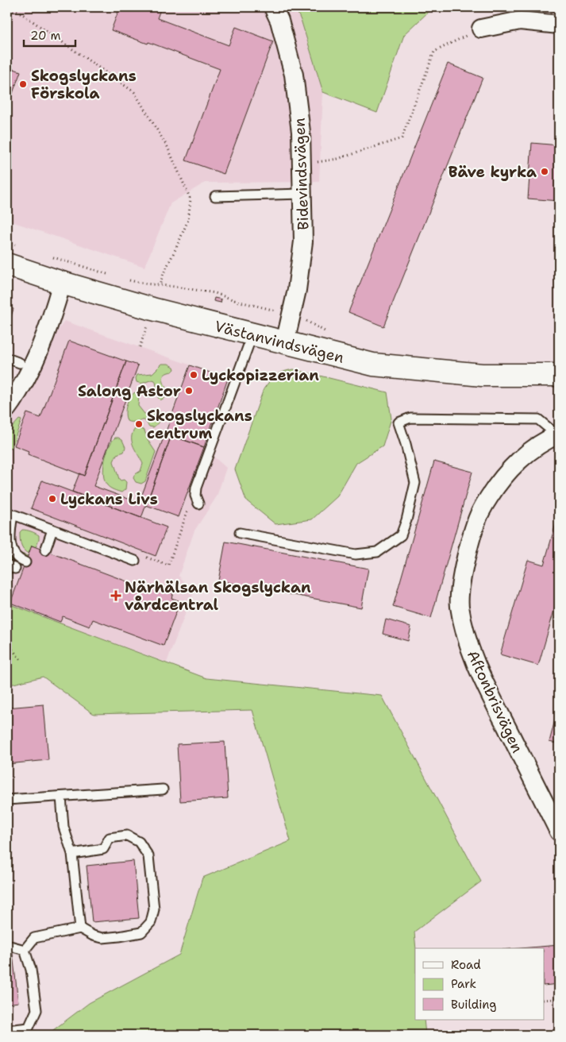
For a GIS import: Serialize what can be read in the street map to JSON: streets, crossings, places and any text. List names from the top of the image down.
{
  "streets": {
    "street": ["Bidevindsvägen", "Västanvindsvägen", "Aftonbrisvägen"]
  },
  "crossings": [
    ["Bidevindsvägen", "Västanvindsvägen"]
  ],
  "places": {
    "other": [
      "Skogslyckans Förskola",
      "Bäve kyrka",
      "Lyckopizzerian",
      "Salong Astor",
      "Skogslyckans centrum",
      "Lyckans Livs"
    ],
    "health": ["Närhälsan Skogslyckan vårdcentral"]
  },
  "legend": ["Road", "Park", "Building"],
  "scale_bar": "20 m"
}
